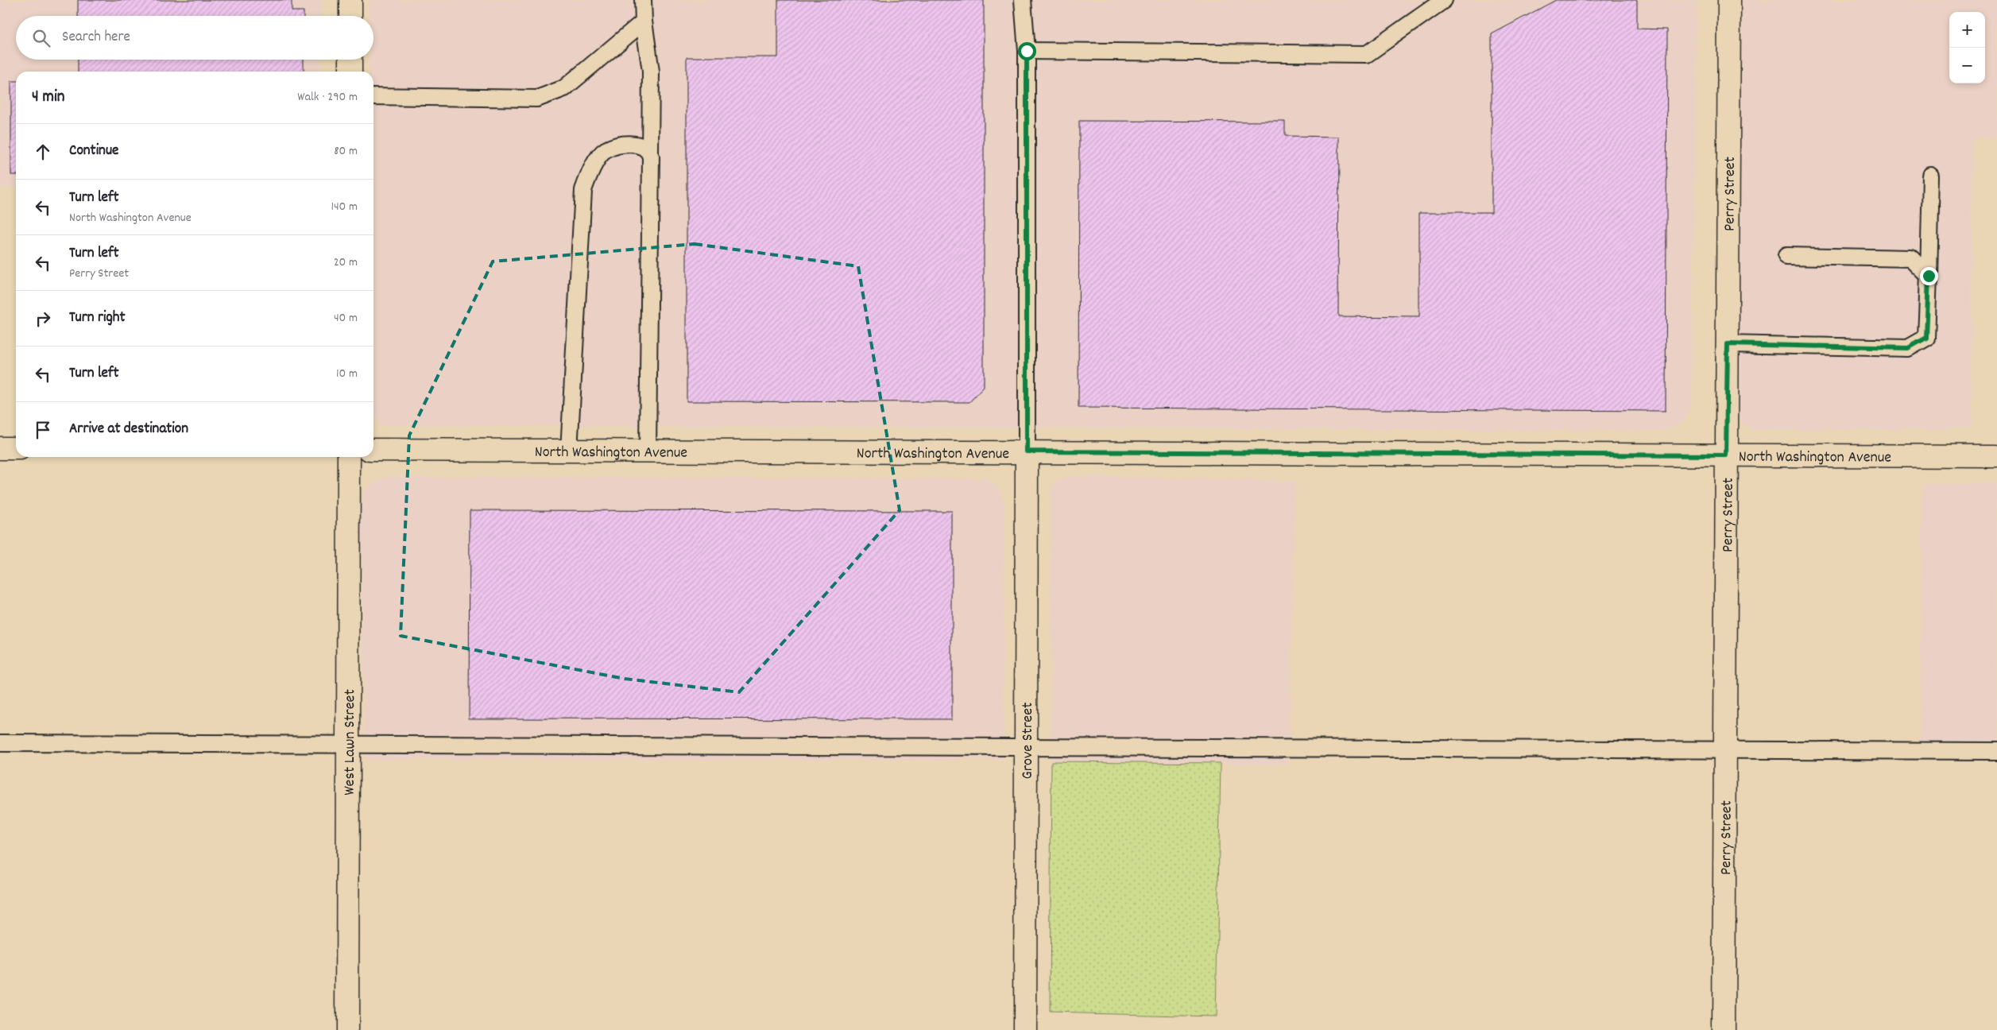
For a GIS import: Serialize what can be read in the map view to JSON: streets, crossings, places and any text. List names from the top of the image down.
{
  "streets": {
    "street": [
      "Perry Street",
      "North Washington Avenue",
      "Grove Street",
      "West Lawn Street"
    ]
  },
  "crossings": [
    ["Perry Street", "North Washington Avenue"],
    ["North Washington Avenue", "Grove Street"]
  ],
  "page": {
    "map_buttons": ["+", "−"],
    "search": "Search here",
    "heading": ["4 min", "Walk · 290 m"],
    "list": [
      ["Continue", "80 m"],
      ["Turn left", "North Washington Avenue", "140 m"],
      ["Turn left", "Perry Street", "20 m"],
      ["Turn right", "40 m"],
      ["Turn left", "10 m"],
      "Arrive at destination"
    ]
  }
}
